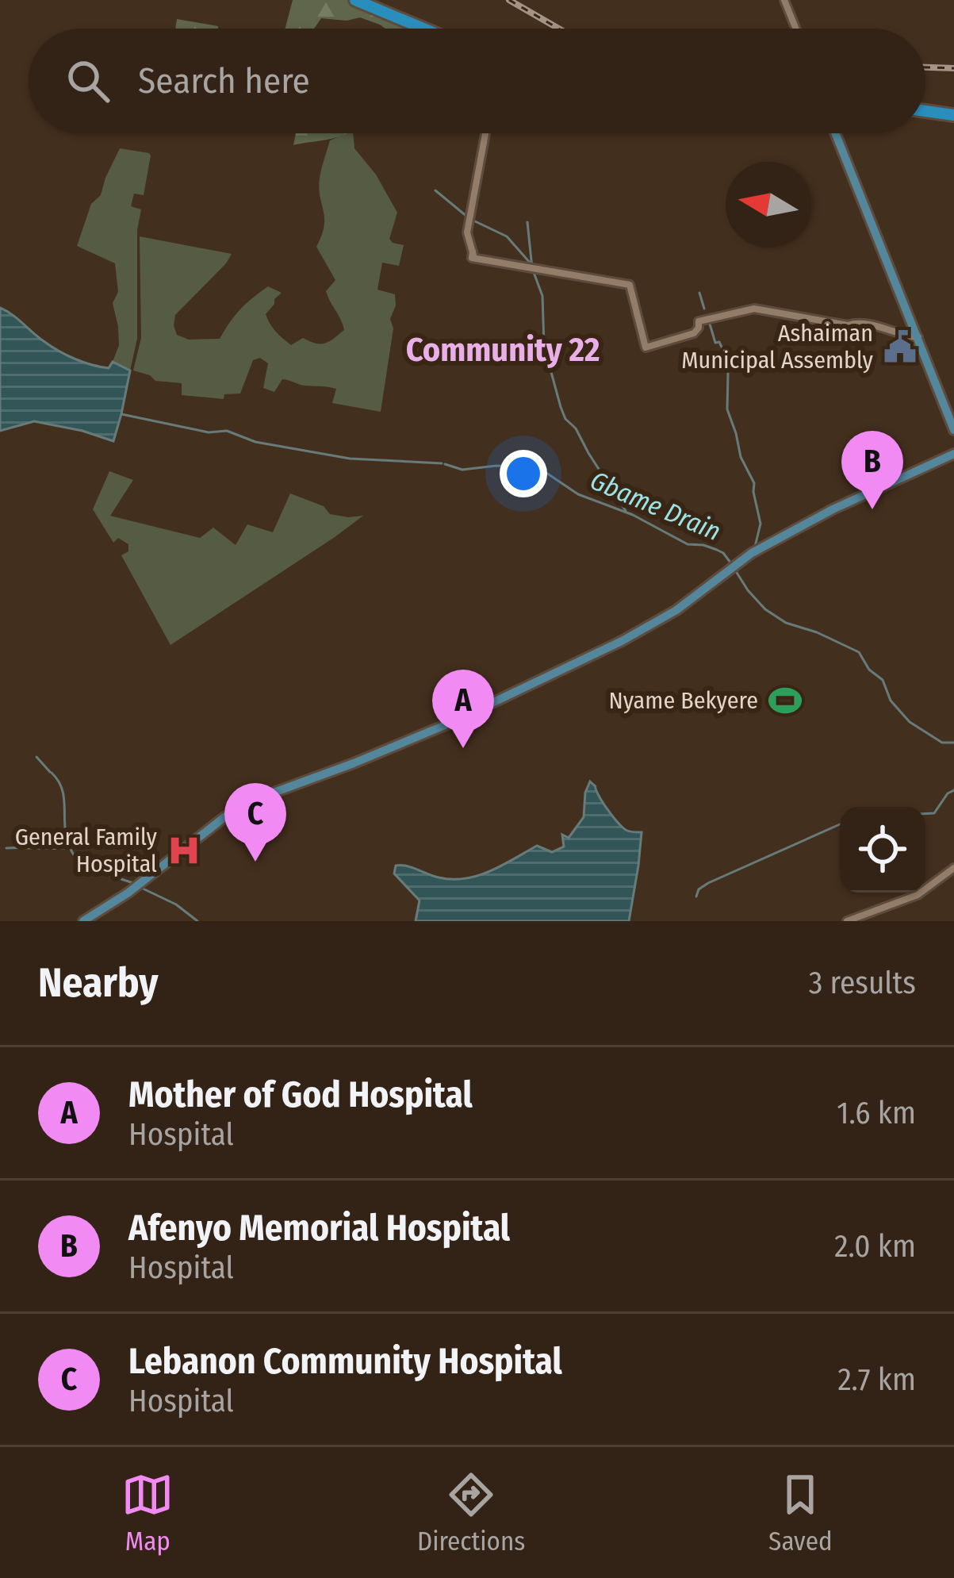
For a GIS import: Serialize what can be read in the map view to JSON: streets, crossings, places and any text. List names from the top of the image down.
{
  "districts": ["Community 22"],
  "water": ["Gbame Drain"],
  "places": {
    "public building": ["Ashaiman Municipal Assembly"],
    "sports": ["Nyame Bekyere"],
    "hospital": ["General Family Hospital"]
  },
  "north": "left",
  "page": {
    "search": "Search here",
    "pins": ["B", "A", "C"],
    "heading": ["Nearby", "3 results"],
    "list": [
      {
        "mark": "A",
        "name": "Mother of God Hospital",
        "note": "Hospital",
        "value": "1.6 km"
      },
      {
        "mark": "B",
        "name": "Afenyo Memorial Hospital",
        "note": "Hospital",
        "value": "2.0 km"
      },
      {
        "mark": "C",
        "name": "Lebanon Community Hospital",
        "note": "Hospital",
        "value": "2.7 km"
      }
    ],
    "nav": ["Map", "Directions", "Saved"]
  }
}
